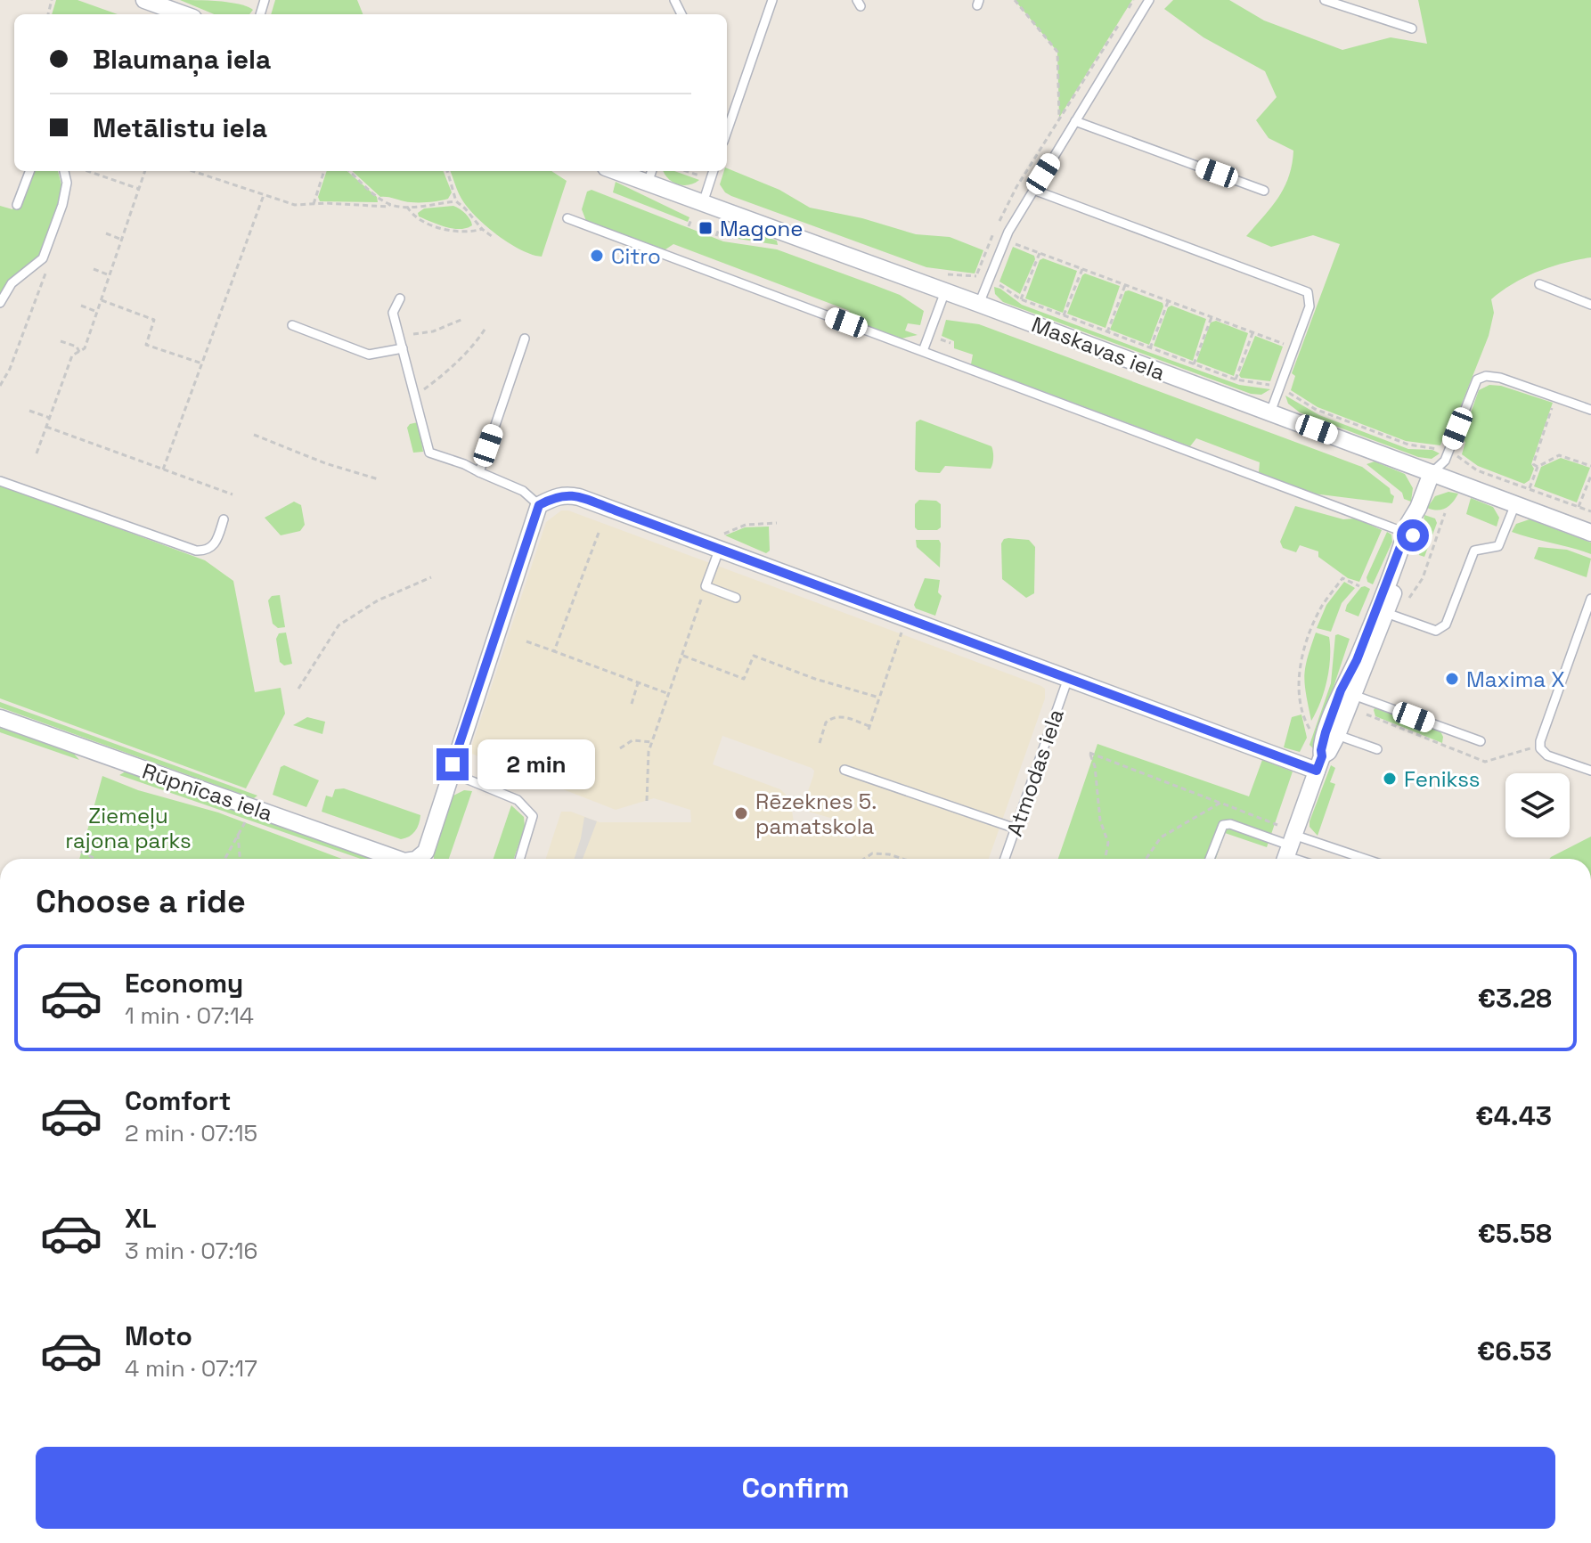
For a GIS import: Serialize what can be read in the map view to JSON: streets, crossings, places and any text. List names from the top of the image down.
{
  "streets": {
    "street": ["Maskavas iela", "Rūpnīcas iela"],
    "lane": ["Atmodas iela"]
  },
  "parks": ["Ziemeļu rajona parks"],
  "places": {
    "transit": ["Magone"],
    "other": [
      "Citro",
      "Maxima X",
      "Fenikss",
      "Rēzeknes 5. pamatskola"
    ]
  },
  "page": {
    "banner": ["Blaumaņa iela", "Metālistu iela"],
    "bubble": "2 min",
    "heading": "Choose a ride",
    "list": [
      {
        "name": "Economy",
        "note": "1 min · 07:14",
        "value": "€3.28"
      },
      {
        "name": "Comfort",
        "note": "2 min · 07:15",
        "value": "€4.43"
      },
      {
        "name": "XL",
        "note": "3 min · 07:16",
        "value": "€5.58"
      },
      {
        "name": "Moto",
        "note": "4 min · 07:17",
        "value": "€6.53"
      }
    ],
    "buttons": "Confirm"
  }
}
